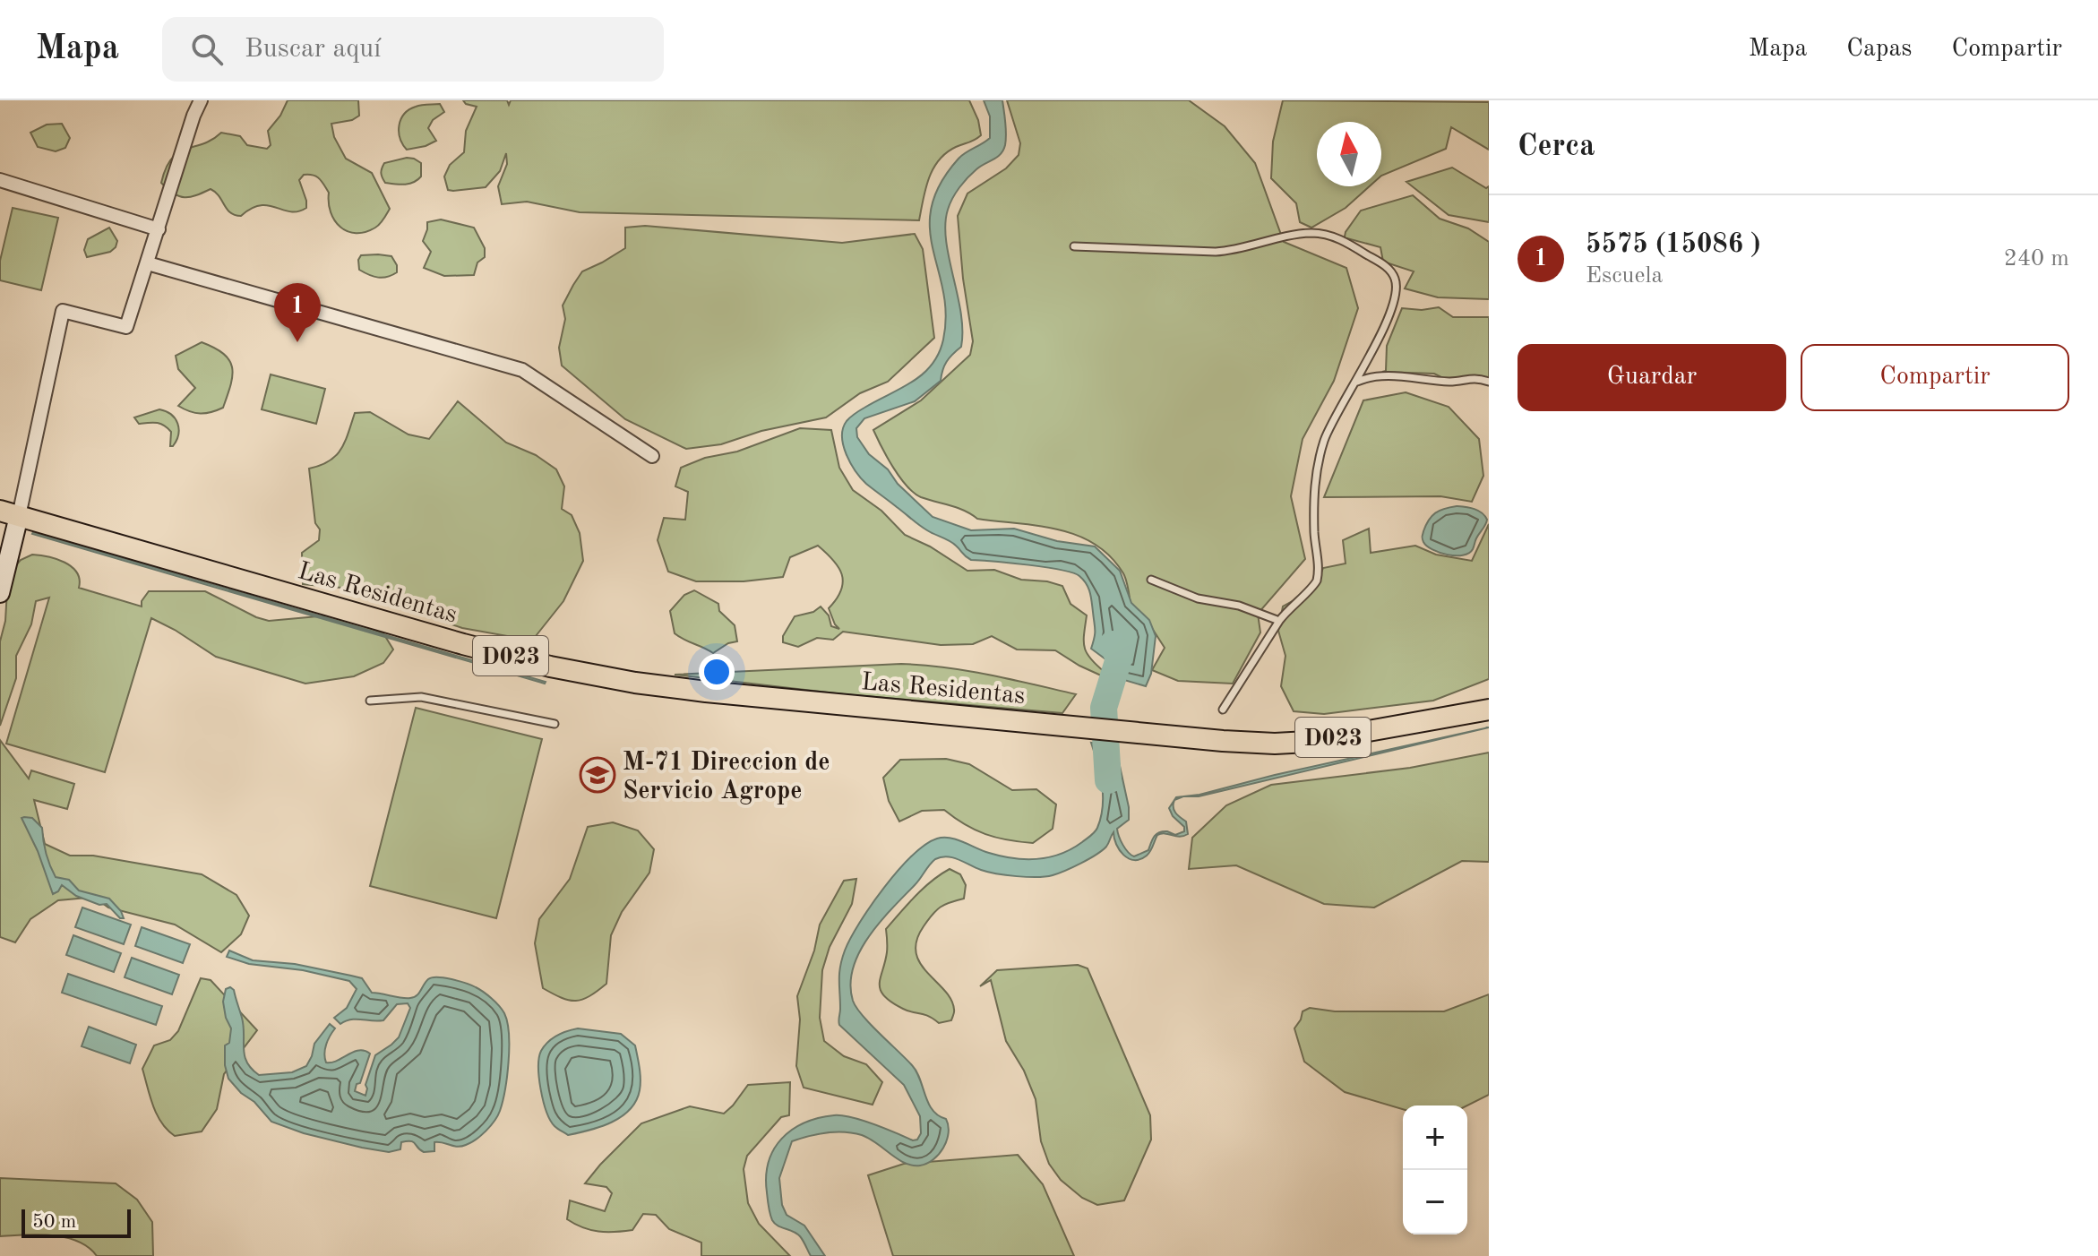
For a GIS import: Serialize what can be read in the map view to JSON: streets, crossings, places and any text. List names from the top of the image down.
{
  "streets": {
    "main road": ["Las Residentas", "D023"]
  },
  "places": {
    "school or university": ["M-71 Direccion de Servicio Agrope"]
  },
  "scale_bar": "50 m",
  "north": "top",
  "page": {
    "header": "Mapa",
    "search": "Buscar aquí",
    "nav": ["Mapa", "Capas", "Compartir"],
    "heading": "Cerca",
    "list": [
      {
        "mark": "1",
        "name": "5575 (15086 )",
        "note": "Escuela",
        "value": "240 m"
      }
    ],
    "pins": "1",
    "buttons": ["Guardar", "Compartir"],
    "map_buttons": ["+", "−"],
    "scale": "50 m"
  }
}
